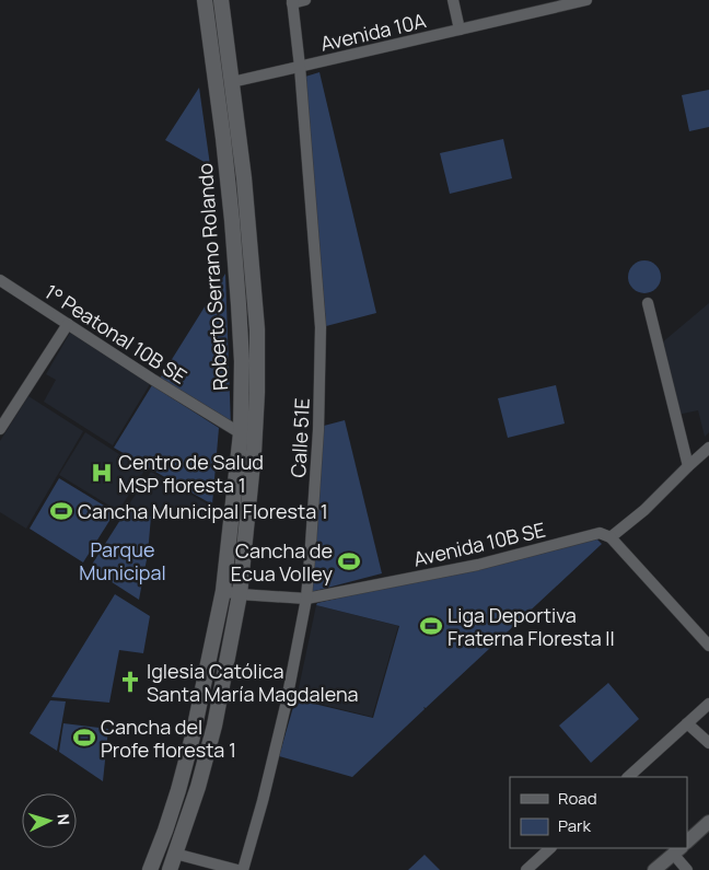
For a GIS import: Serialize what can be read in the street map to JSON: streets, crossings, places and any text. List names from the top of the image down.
{
  "streets": {
    "main road": ["Roberto Serrano Rolando"],
    "street": [
      "Avenida 10A",
      "1° Peatonal 10B SE",
      "Calle 51E",
      "Avenida 10B SE"
    ]
  },
  "crossings": [
    ["Avenida 10A", "Roberto Serrano Rolando"],
    ["Avenida 10A", "Calle 51E"],
    ["Roberto Serrano Rolando", "1° Peatonal 10B SE"],
    ["Roberto Serrano Rolando", "Avenida 10B SE"],
    ["Calle 51E", "Avenida 10B SE"]
  ],
  "parks": ["Parque Municipal"],
  "places": {
    "hospital": ["Centro de Salud MSP floresta 1"],
    "sports": [
      "Cancha Municipal Floresta 1",
      "Cancha de Ecua Volley",
      "Liga Deportiva Fraterna Floresta II",
      "Cancha del Profe floresta 1"
    ],
    "church": ["Iglesia Católica Santa María Magdalena"]
  },
  "legend": ["Road", "Park"],
  "north": "right"
}
